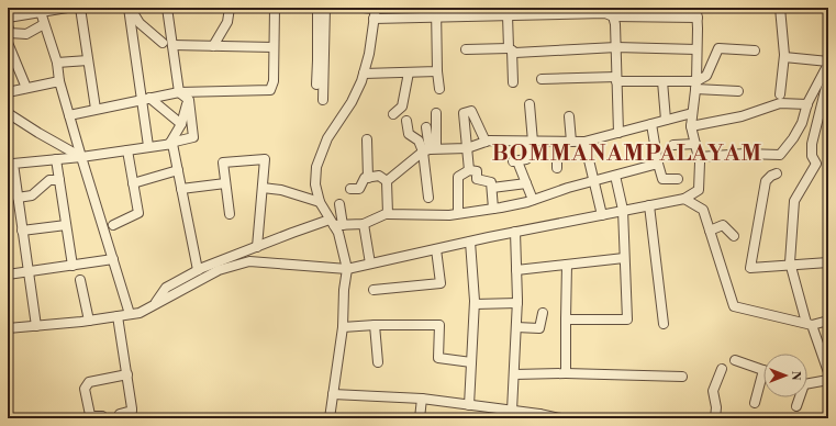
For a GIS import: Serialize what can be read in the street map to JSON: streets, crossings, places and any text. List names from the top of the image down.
{
  "districts": ["BOMMANAMPALAYAM"],
  "north": "right"
}
